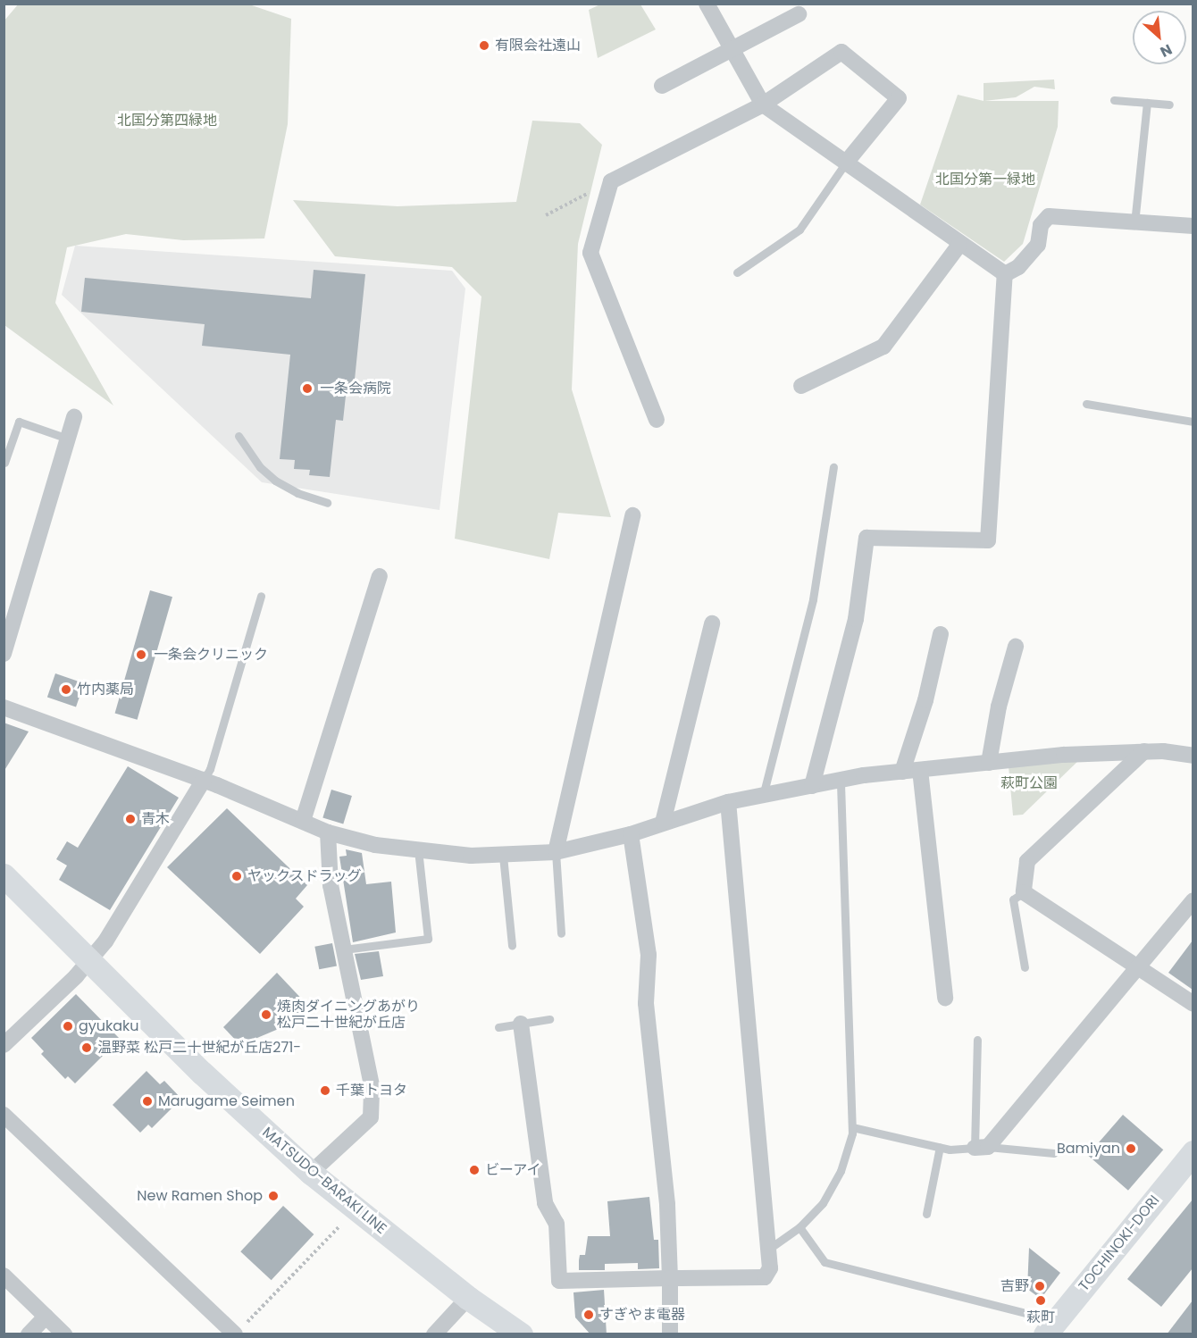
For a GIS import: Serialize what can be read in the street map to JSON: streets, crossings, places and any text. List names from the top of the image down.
{
  "streets": {
    "main road": ["MATSUDO-BARAKI LINE", "TOCHINOKI-DORI"]
  },
  "parks": ["北国分第四緑地", "北国分第一緑地", "萩町公園"],
  "places": [
    "有限会社遠山",
    "一条会病院",
    "一条会クリニック",
    "竹内薬局",
    "青木",
    "ヤックスドラッグ",
    "焼肉ダイニングあがり 松戸二十世紀が丘店",
    "gyukaku",
    "温野菜 松戸二十世紀が丘店271-",
    "千葉トヨタ",
    "Marugame Seimen",
    "Bamiyan",
    "ビーアイ",
    "New Ramen Shop",
    "吉野",
    "萩町",
    "すぎやま電器"
  ],
  "north": "bottom right"
}
